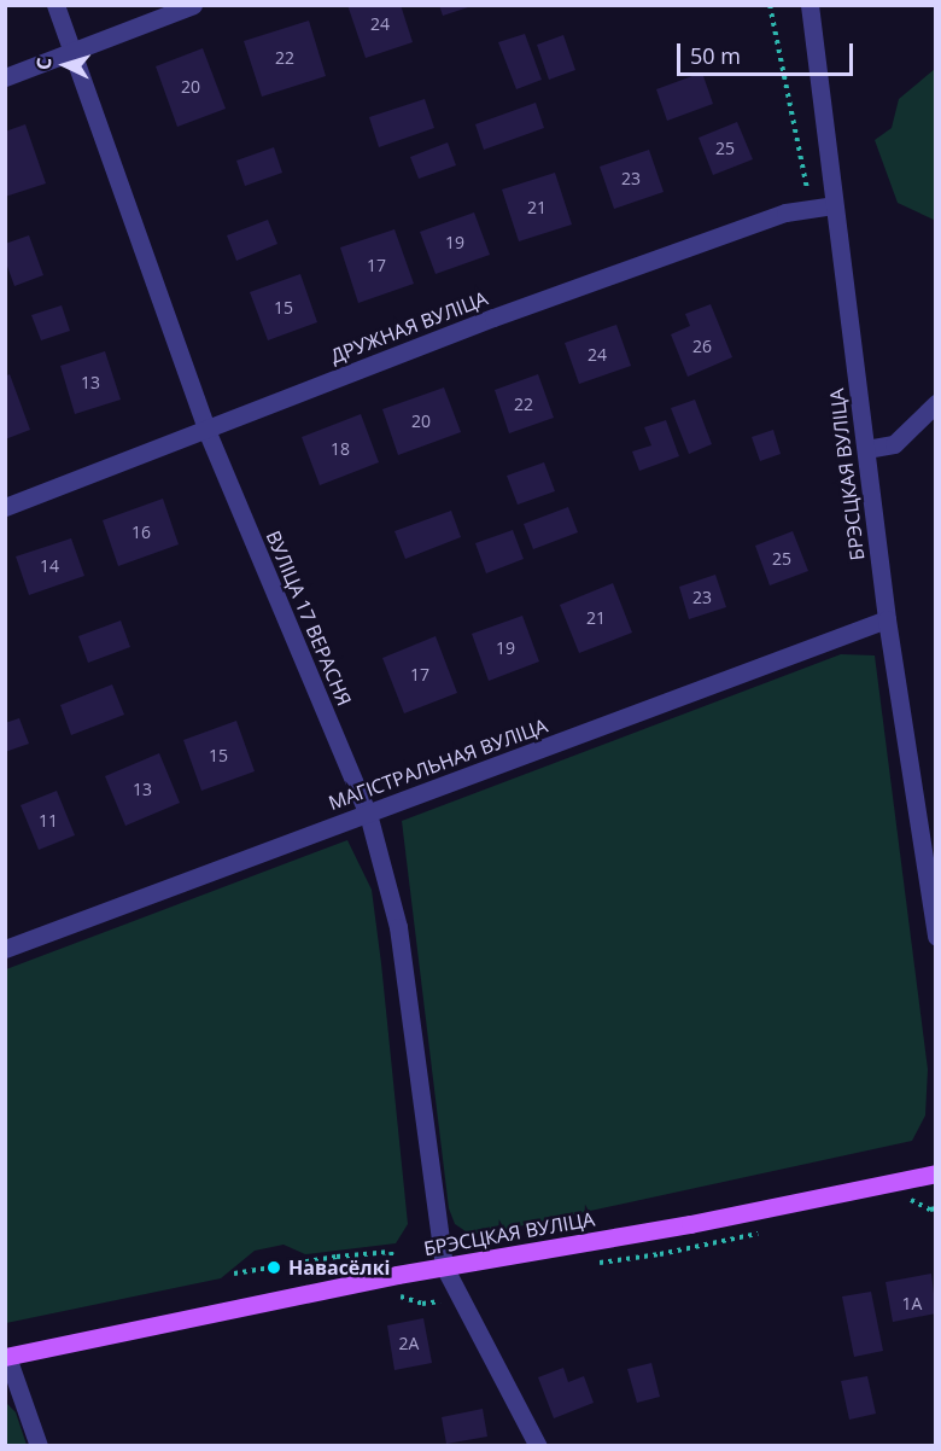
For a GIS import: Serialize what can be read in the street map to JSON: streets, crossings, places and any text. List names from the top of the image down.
{
  "streets": {
    "main road": ["БРЭСЦКАЯ ВУЛІЦА"],
    "street": ["ДРУЖНАЯ ВУЛІЦА", "ВУЛІЦА 17 ВЕРАСНЯ", "МАГІСТРАЛЬНАЯ ВУЛІЦА"]
  },
  "crossings": [
    ["ДРУЖНАЯ ВУЛІЦА", "БРЭСЦКАЯ ВУЛІЦА"],
    ["ДРУЖНАЯ ВУЛІЦА", "ВУЛІЦА 17 ВЕРАСНЯ"],
    ["БРЭСЦКАЯ ВУЛІЦА", "ВУЛІЦА 17 ВЕРАСНЯ"],
    ["БРЭСЦКАЯ ВУЛІЦА", "МАГІСТРАЛЬНАЯ ВУЛІЦА"],
    ["ВУЛІЦА 17 ВЕРАСНЯ", "МАГІСТРАЛЬНАЯ ВУЛІЦА"]
  ],
  "places": ["Навасёлкі"],
  "house_numbers": [
    "24",
    "22",
    "20",
    "25",
    "23",
    "21",
    "19",
    "17",
    "15",
    "26",
    "24",
    "13",
    "22",
    "20",
    "18",
    "16",
    "25",
    "14",
    "23",
    "21",
    "19",
    "17",
    "15",
    "13",
    "11",
    "1А",
    "2А"
  ],
  "scale_bar": "50 m",
  "north": "left"
}
